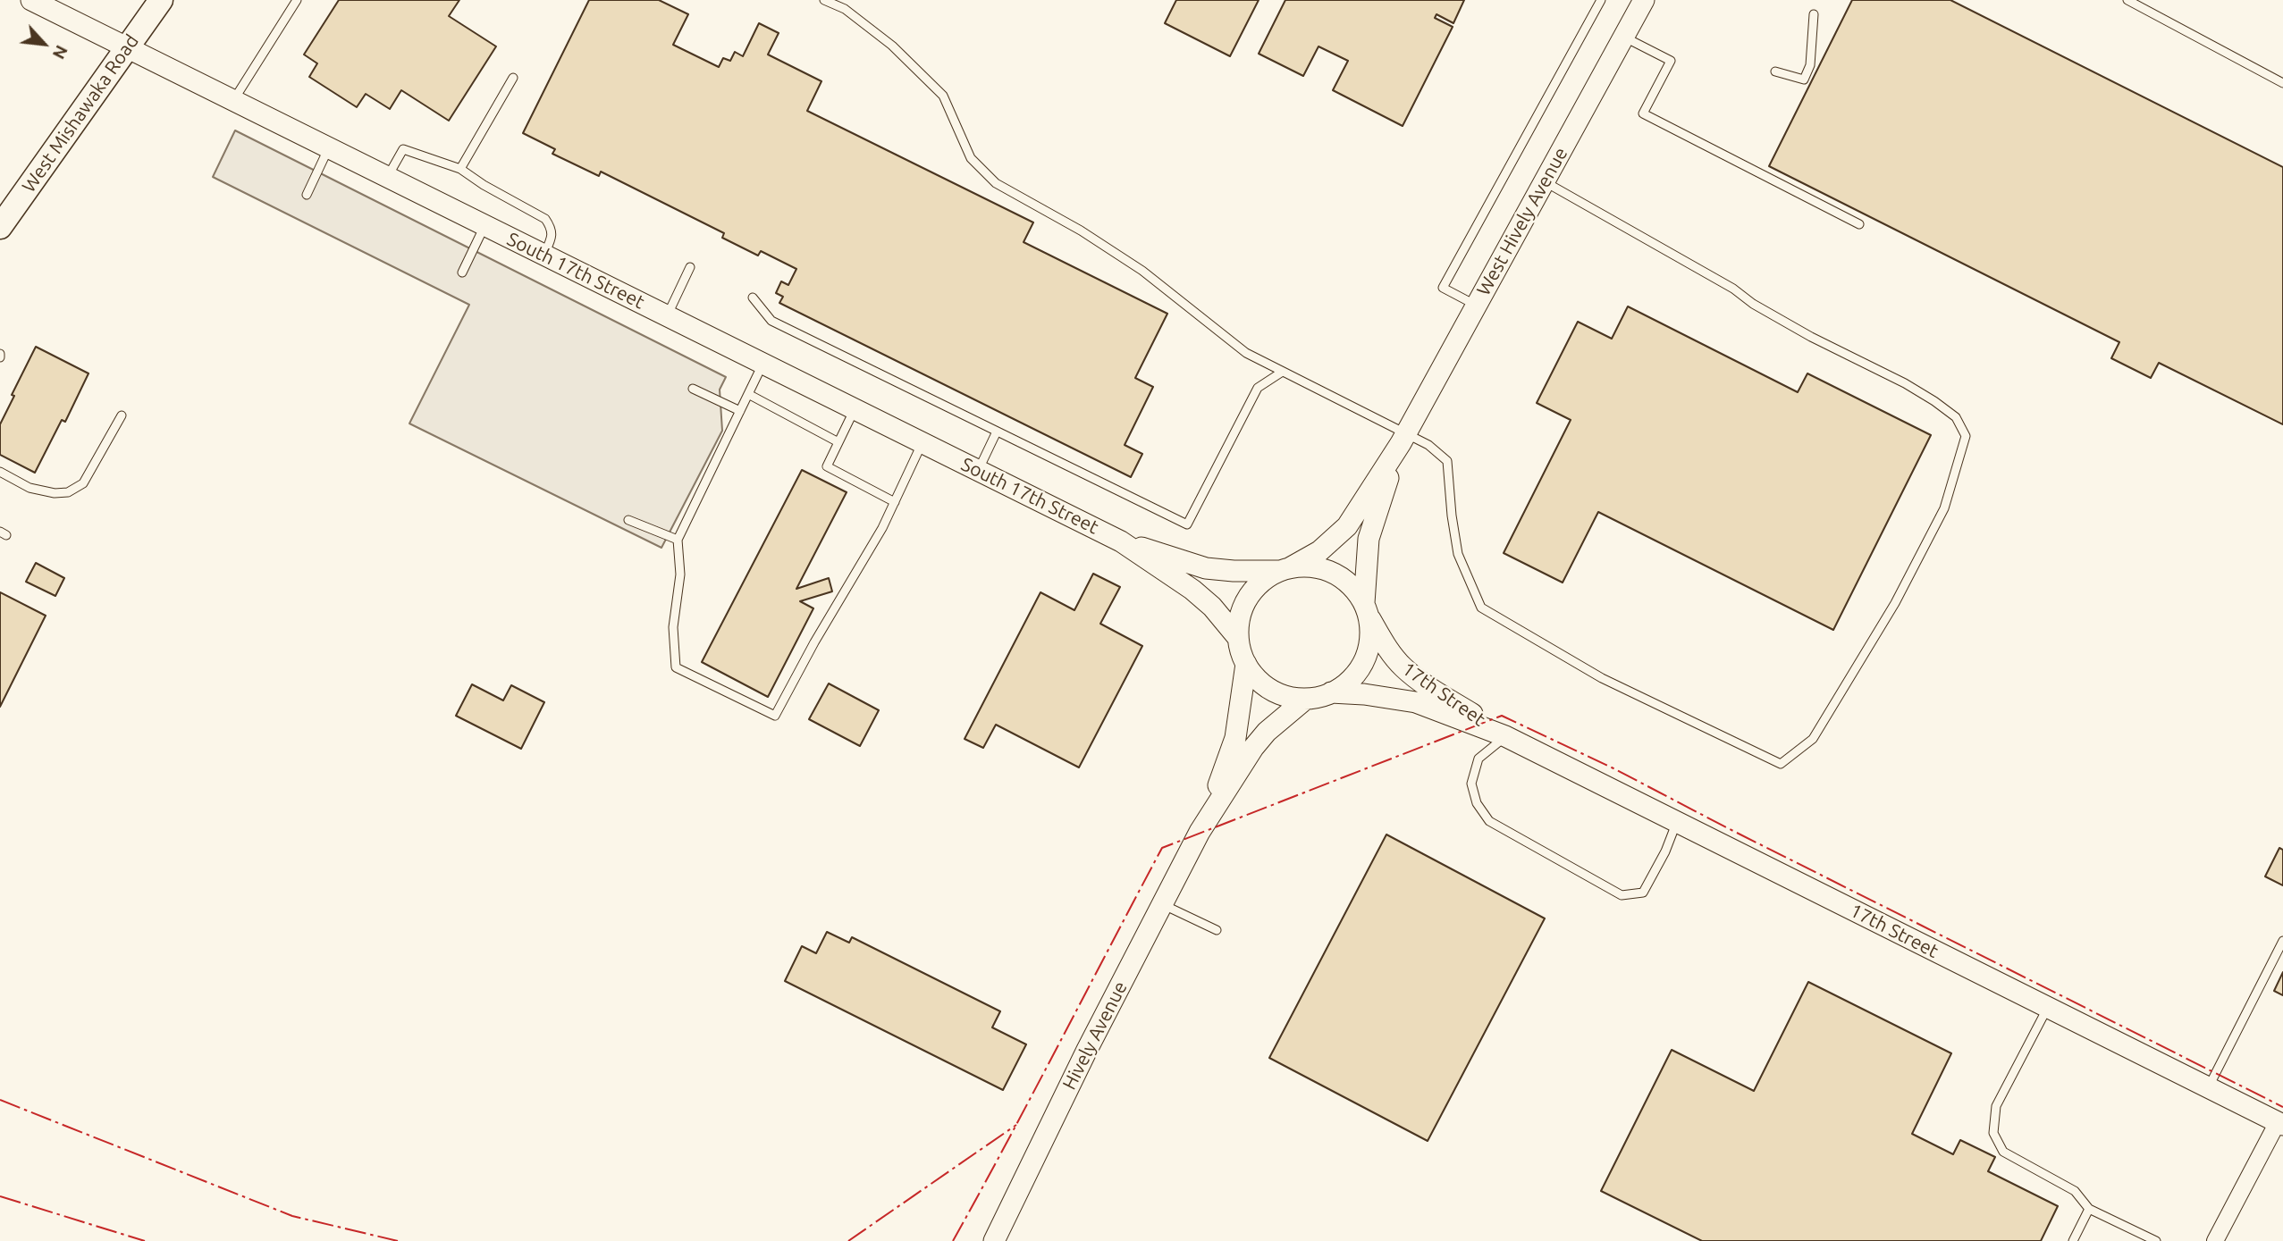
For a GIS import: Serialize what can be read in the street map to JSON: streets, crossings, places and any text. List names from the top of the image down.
{
  "streets": {
    "main road": ["West Mishawaka Road"],
    "street": [
      "West Hively Avenue",
      "South 17th Street",
      "17th Street",
      "Hively Avenue"
    ]
  },
  "crossings": [
    ["West Mishawaka Road", "South 17th Street"],
    ["17th Street", "Hively Avenue"]
  ],
  "north": "bottom right"
}
